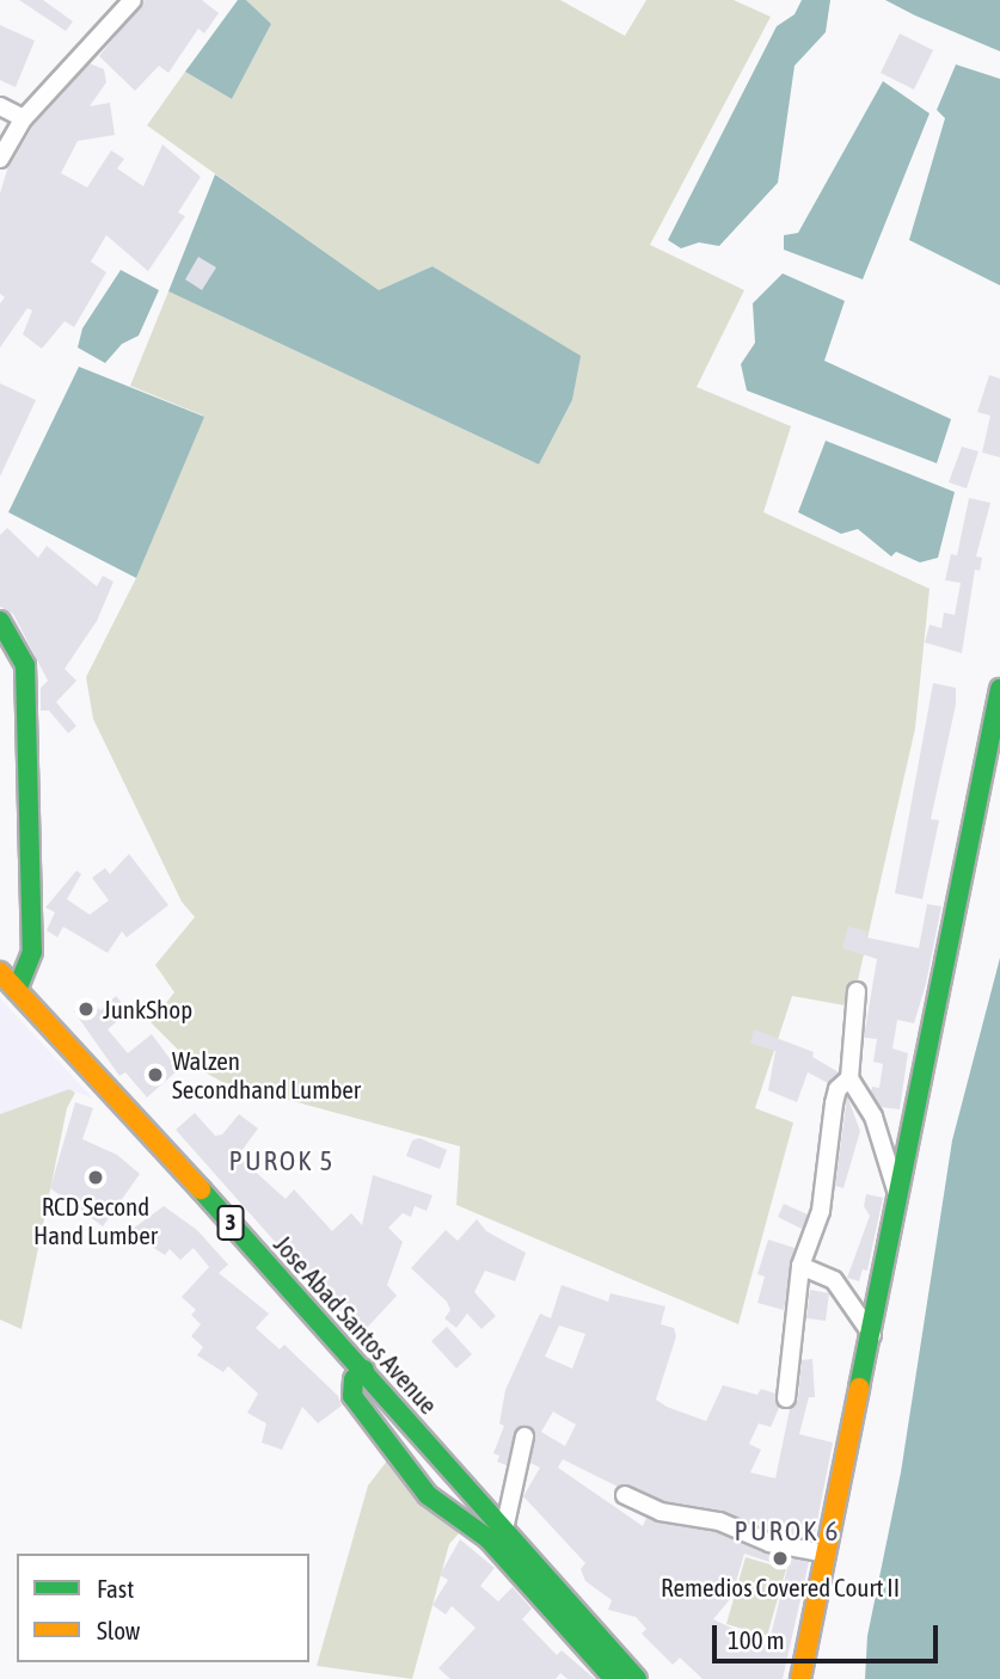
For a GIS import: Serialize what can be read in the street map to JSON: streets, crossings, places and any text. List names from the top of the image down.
{
  "streets": {
    "main road": ["3", "Jose Abad Santos Avenue"]
  },
  "districts": ["PUROK 5", "PUROK 6"],
  "places": [
    "JunkShop",
    "Walzen Secondhand Lumber",
    "RCD Second Hand Lumber",
    "Remedios Covered Court II"
  ],
  "legend": ["Fast", "Slow"],
  "scale_bar": "100 m"
}
